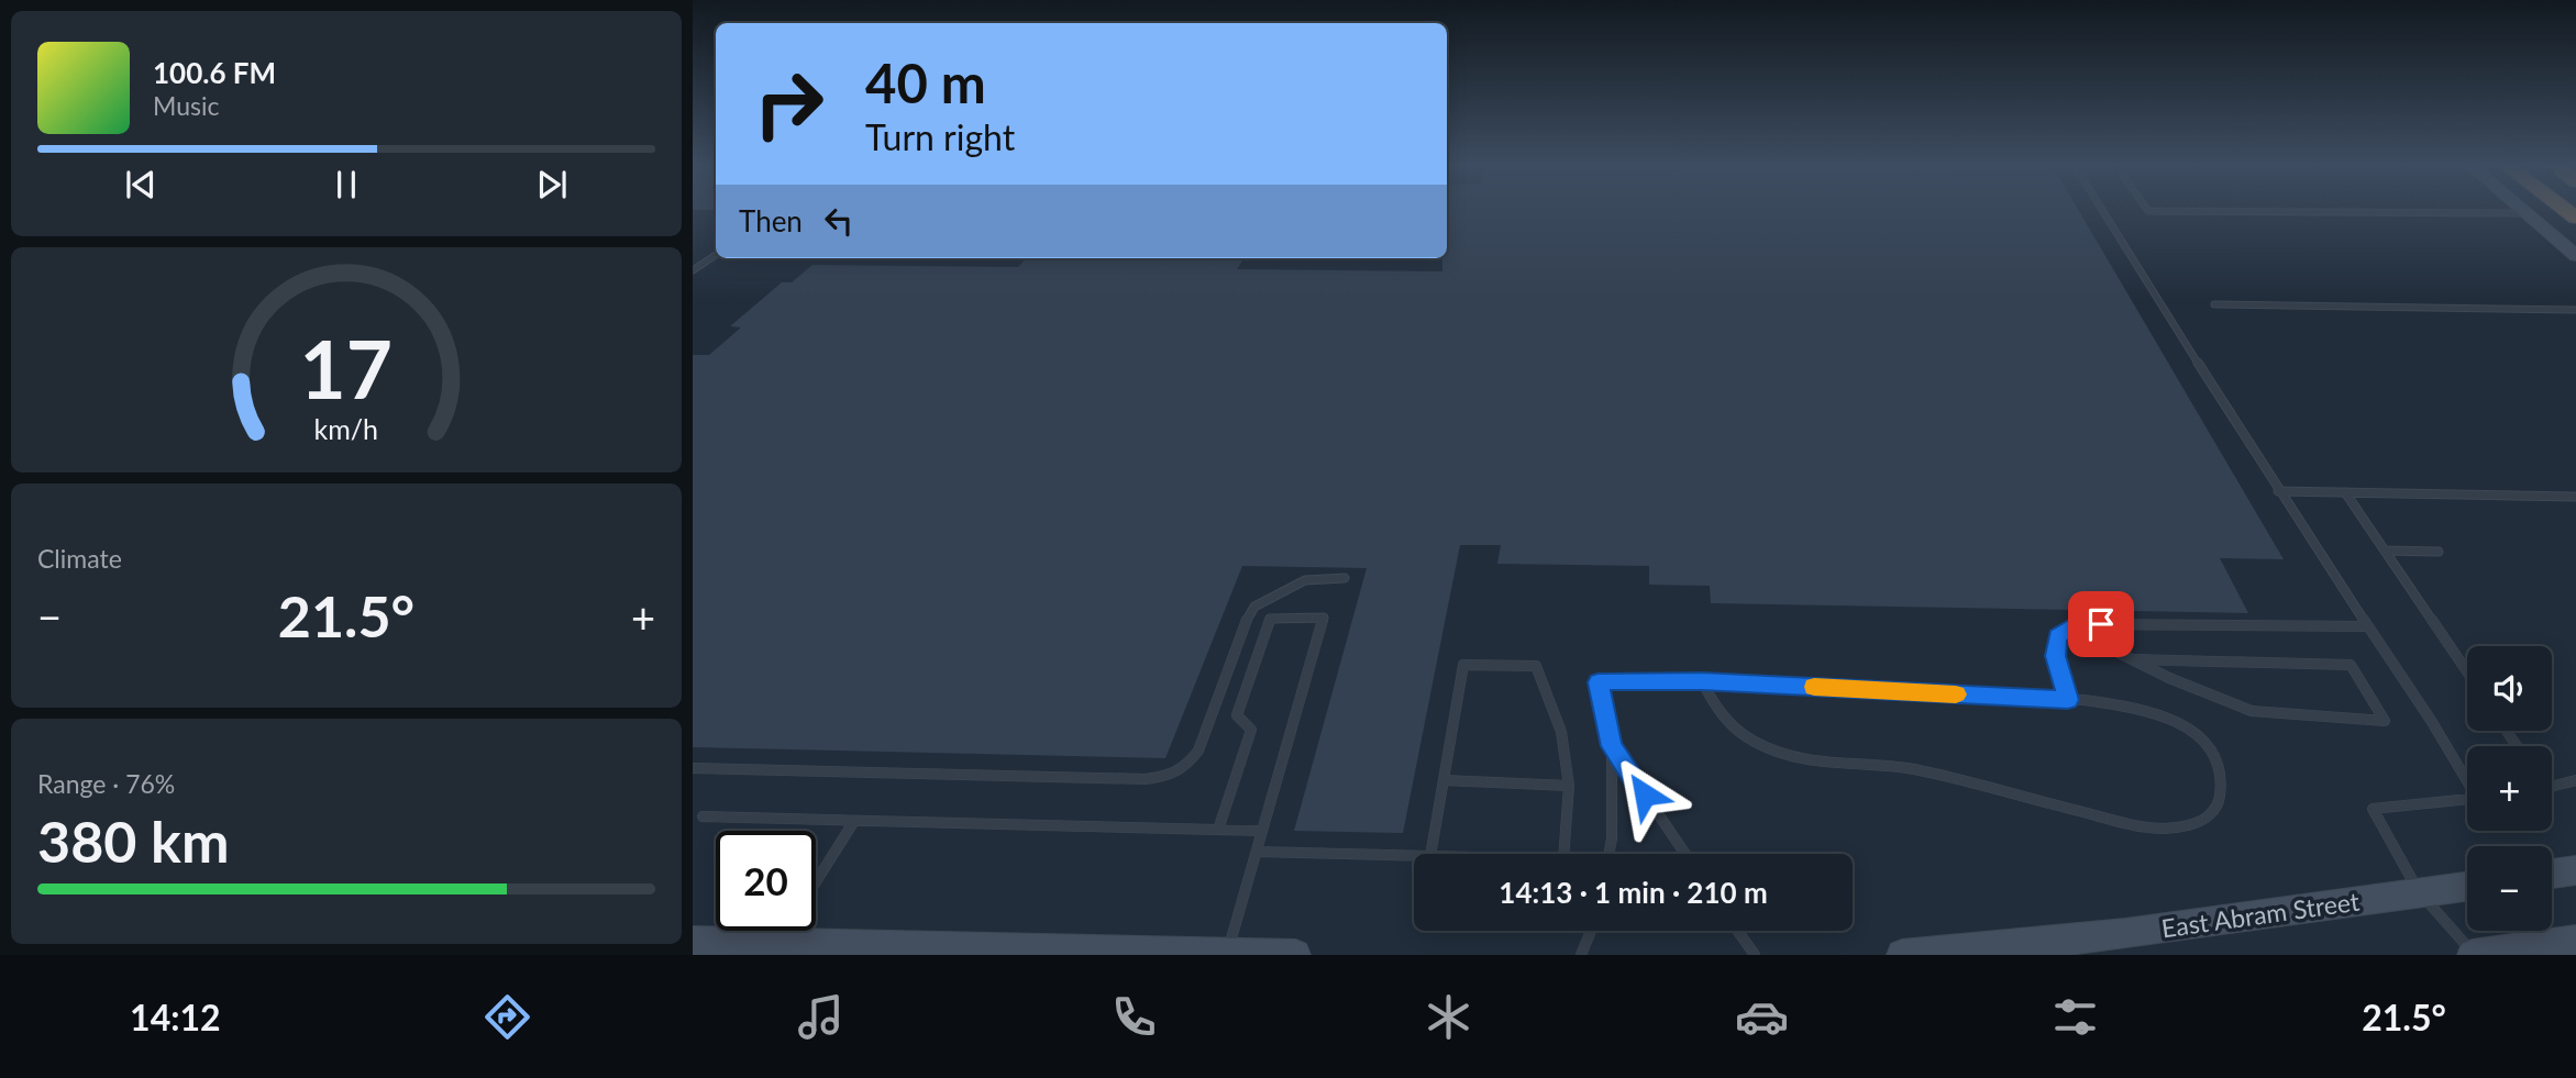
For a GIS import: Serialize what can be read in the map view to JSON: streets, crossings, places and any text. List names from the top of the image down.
{
  "streets": {
    "main road": ["East Abram Street"]
  },
  "page": {
    "turn": ["40 m", "Turn right"],
    "song": ["100.6 FM", "Music"],
    "then": "Then",
    "tile": [
      "Climate",
      ["Range · 76%", "380 km"]
    ],
    "heat": ["−", "21.5°", "+"],
    "map_buttons": ["+", "−"],
    "limit": "20",
    "trip": "14:13 · 1 min · 210 m",
    "tabs": ["14:12", "21.5°"],
    "gauge": ["17", "km/h"]
  }
}
